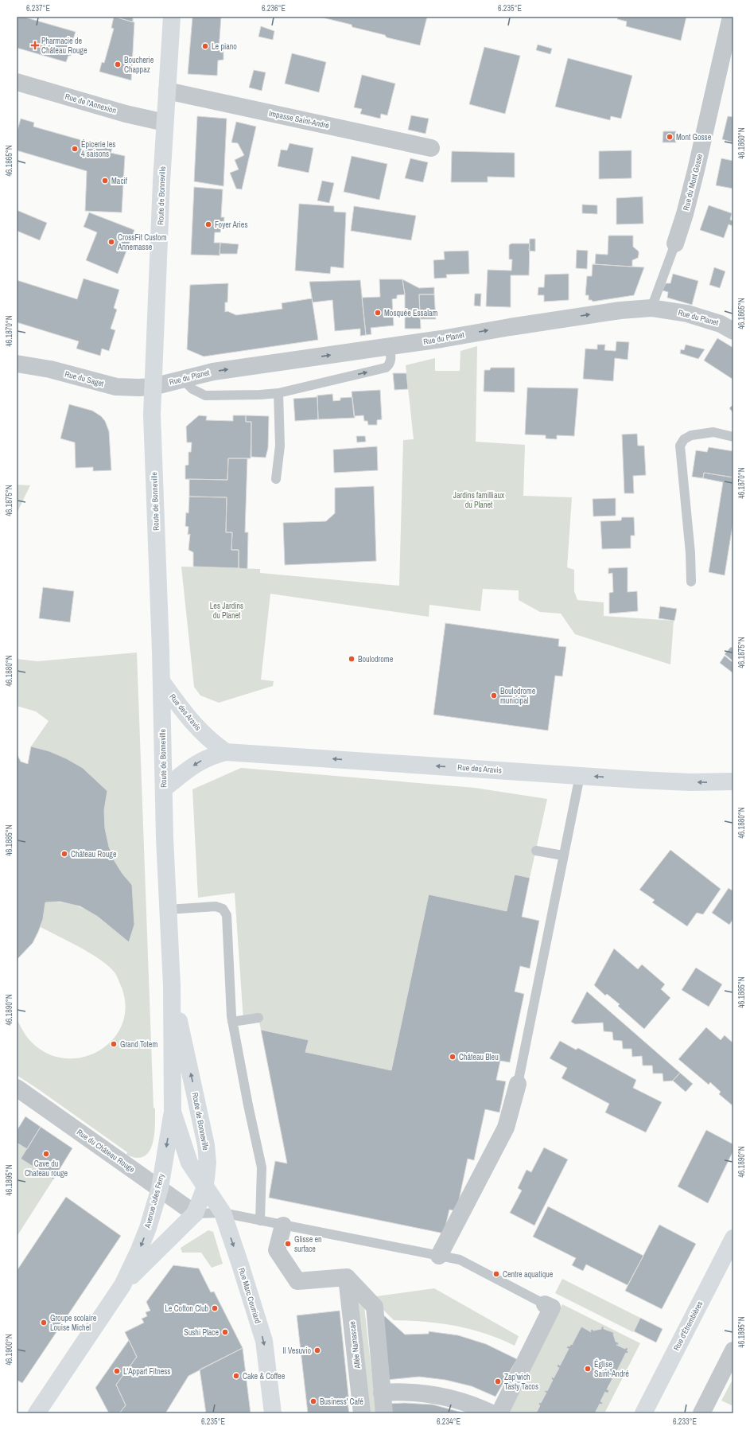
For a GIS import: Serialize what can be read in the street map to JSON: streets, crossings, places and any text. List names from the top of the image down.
{
  "streets": {
    "main road": [
      "Route de Bonneville",
      "Rue des Aravis",
      "Avenue Jules Ferry",
      "Rue Marc Courriard",
      "Rue d'Étrembières"
    ],
    "street": [
      "Rue de l'Annexion",
      "Impasse Saint-André",
      "Rue du Mont Gosse",
      "Rue du Planet",
      "Rue du Saget",
      "Rue du Château Rouge",
      "Allée Namascae"
    ]
  },
  "crossings": [
    ["Rue de l'Annexion", "Route de Bonneville"],
    ["Impasse Saint-André", "Route de Bonneville"],
    ["Rue du Mont Gosse", "Rue du Planet"],
    ["Route de Bonneville", "Rue du Planet"],
    ["Route de Bonneville", "Rue du Saget"],
    ["Route de Bonneville", "Rue des Aravis"],
    ["Route de Bonneville", "Avenue Jules Ferry"],
    ["Route de Bonneville", "Rue Marc Courriard"],
    ["Rue du Planet", "Rue du Saget"],
    ["Rue du Château Rouge", "Avenue Jules Ferry"],
    ["Avenue Jules Ferry", "Rue Marc Courriard"]
  ],
  "one_way": [
    "Rue du Planet",
    "Rue des Aravis",
    "Avenue Jules Ferry",
    "Rue Marc Courriard"
  ],
  "parks": ["Jardins familliaux du Planet", "Les Jardins du Planet"],
  "places": {
    "health": ["Pharmacie de Château Rouge"],
    "other": [
      "Le piano",
      "Boucherie Chappaz",
      "Mont Gosse",
      "Épicerie les 4 saisons",
      "Macif",
      "Foyer Aries",
      "CrossFit Custom Annemasse",
      "Mosquée Essalam",
      "Boulodrome",
      "Boulodrome municipal",
      "Château Rouge",
      "Grand Totem",
      "Château Bleu",
      "Cave du Chateau rouge",
      "Glisse en surface",
      "Centre aquatique",
      "Le Cotton Club",
      "Groupe scolaire Louise Michel",
      "Sushi Place",
      "Il Vesuvio",
      "Église Saint-André",
      "L'Appart Fitness",
      "Cake & Coffee",
      "Zap'wich Tasty Tacos",
      "Business' Café"
    ]
  },
  "coordinates": [
    "6.237°E",
    "6.236°E",
    "6.235°E",
    "46.1860°N",
    "46.1865°N",
    "46.1870°N",
    "46.1875°N",
    "46.1880°N",
    "46.1885°N",
    "46.1890°N",
    "46.1895°N",
    "46.1900°N",
    "6.234°E",
    "6.233°E"
  ]
}
